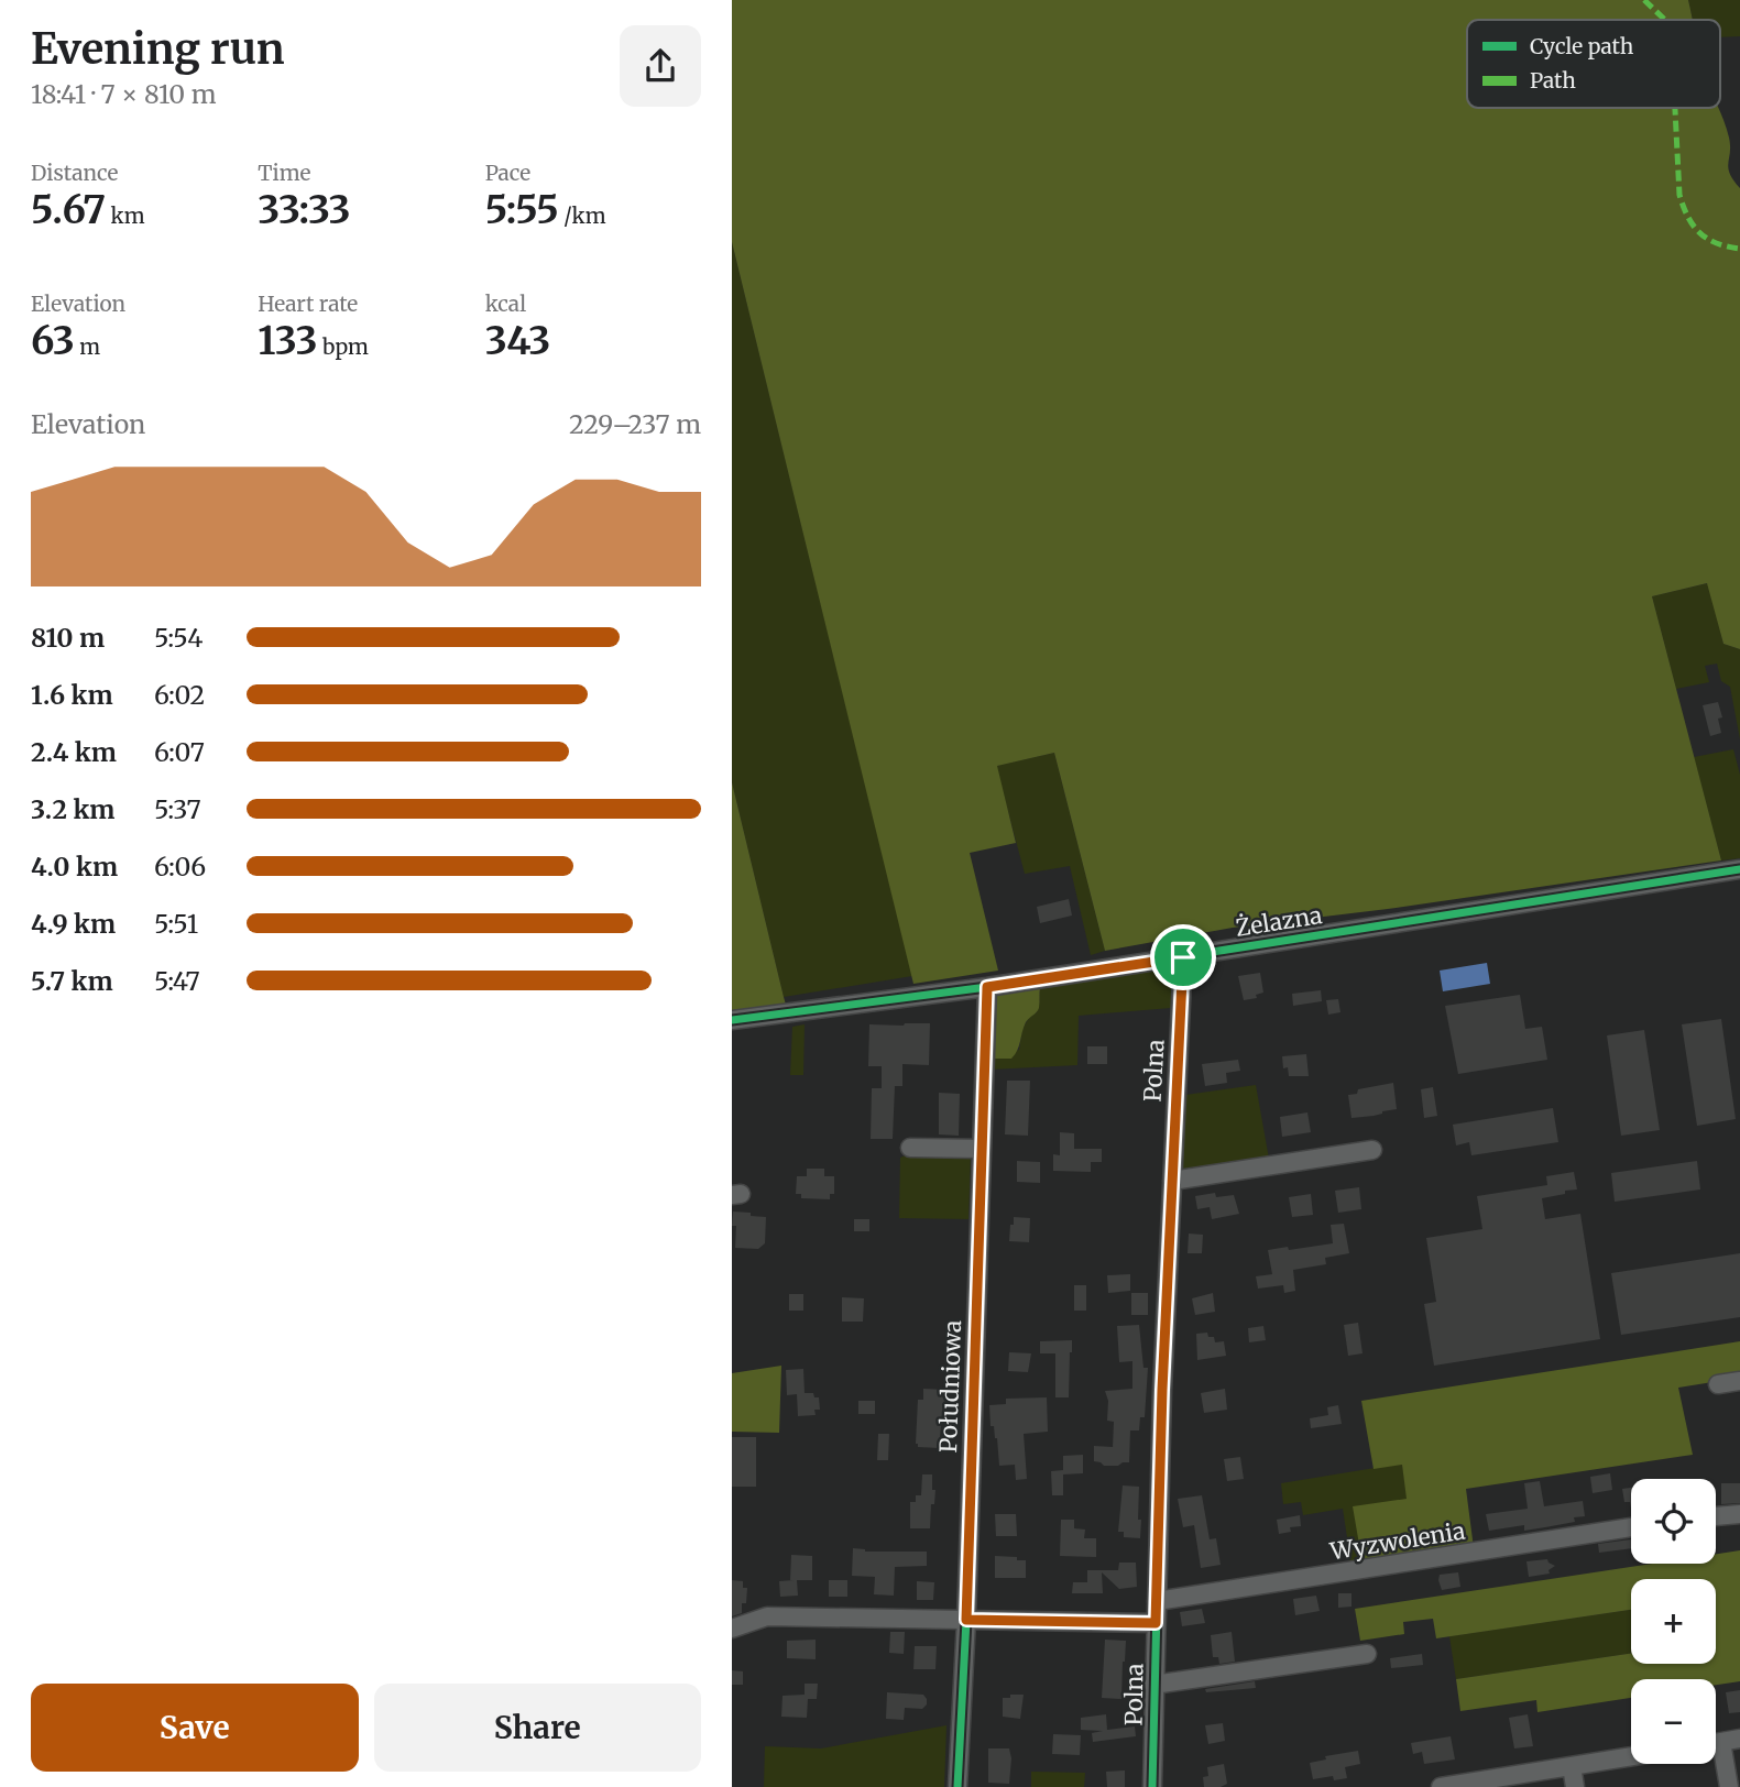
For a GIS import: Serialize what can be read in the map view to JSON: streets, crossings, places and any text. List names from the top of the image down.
{
  "streets": {
    "street": [
      "Żelazna",
      "Polna",
      "Południowa",
      "Wyzwolenia"
    ]
  },
  "crossings": [
    ["Żelazna", "Polna"],
    ["Żelazna", "Południowa"],
    ["Polna", "Wyzwolenia"]
  ],
  "legend": ["Cycle path", "Path"],
  "page": {
    "heading": ["Evening run", "18:41 · 7 × 810 m"],
    "stats": [
      ["Distance", "5.67 km"],
      ["Time", "33:33"],
      ["Pace", "5:55 /km"],
      ["Elevation", "63 m"],
      ["Heart rate", "133 bpm"],
      ["kcal", "343"]
    ],
    "chart": ["Elevation", "229–237 m"],
    "list": [
      {
        "name": "810 m",
        "note": "5:54"
      },
      {
        "name": "1.6 km",
        "note": "6:02"
      },
      {
        "name": "2.4 km",
        "note": "6:07"
      },
      {
        "name": "3.2 km",
        "note": "5:37"
      },
      {
        "name": "4.0 km",
        "note": "6:06"
      },
      {
        "name": "4.9 km",
        "note": "5:51"
      },
      {
        "name": "5.7 km",
        "note": "5:47"
      }
    ],
    "map_buttons": ["+", "−"],
    "buttons": ["Save", "Share"]
  }
}
